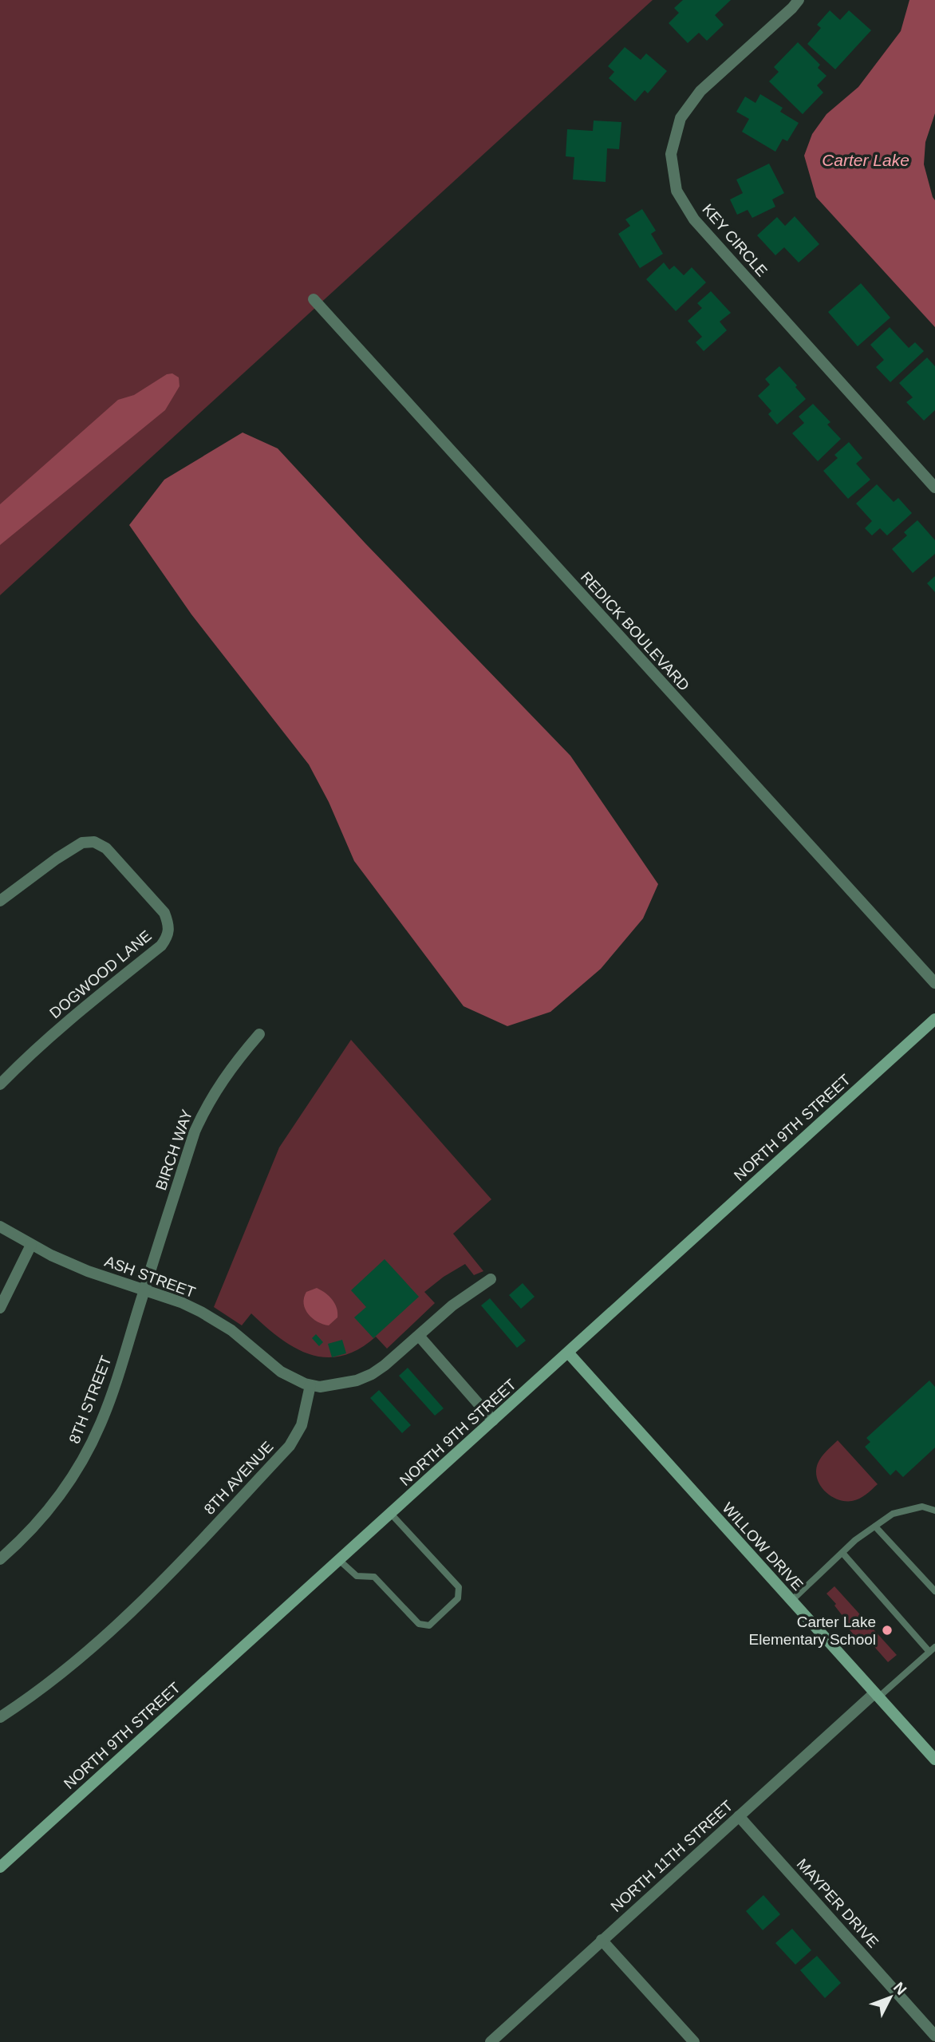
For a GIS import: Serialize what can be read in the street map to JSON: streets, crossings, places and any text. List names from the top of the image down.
{
  "streets": {
    "street": [
      "KEY CIRCLE",
      "REDICK BOULEVARD",
      "DOGWOOD LANE",
      "NORTH 9TH STREET",
      "BIRCH WAY",
      "ASH STREET",
      "8TH STREET",
      "8TH AVENUE",
      "WILLOW DRIVE",
      "NORTH 11TH STREET",
      "MAYPER DRIVE"
    ]
  },
  "crossings": [
    ["NORTH 9TH STREET", "WILLOW DRIVE"],
    ["BIRCH WAY", "ASH STREET"],
    ["BIRCH WAY", "8TH STREET"],
    ["ASH STREET", "8TH STREET"],
    ["ASH STREET", "8TH AVENUE"],
    ["WILLOW DRIVE", "NORTH 11TH STREET"],
    ["NORTH 11TH STREET", "MAYPER DRIVE"]
  ],
  "water": ["Carter Lake"],
  "places": ["Carter Lake Elementary School"],
  "north": "top right"
}
